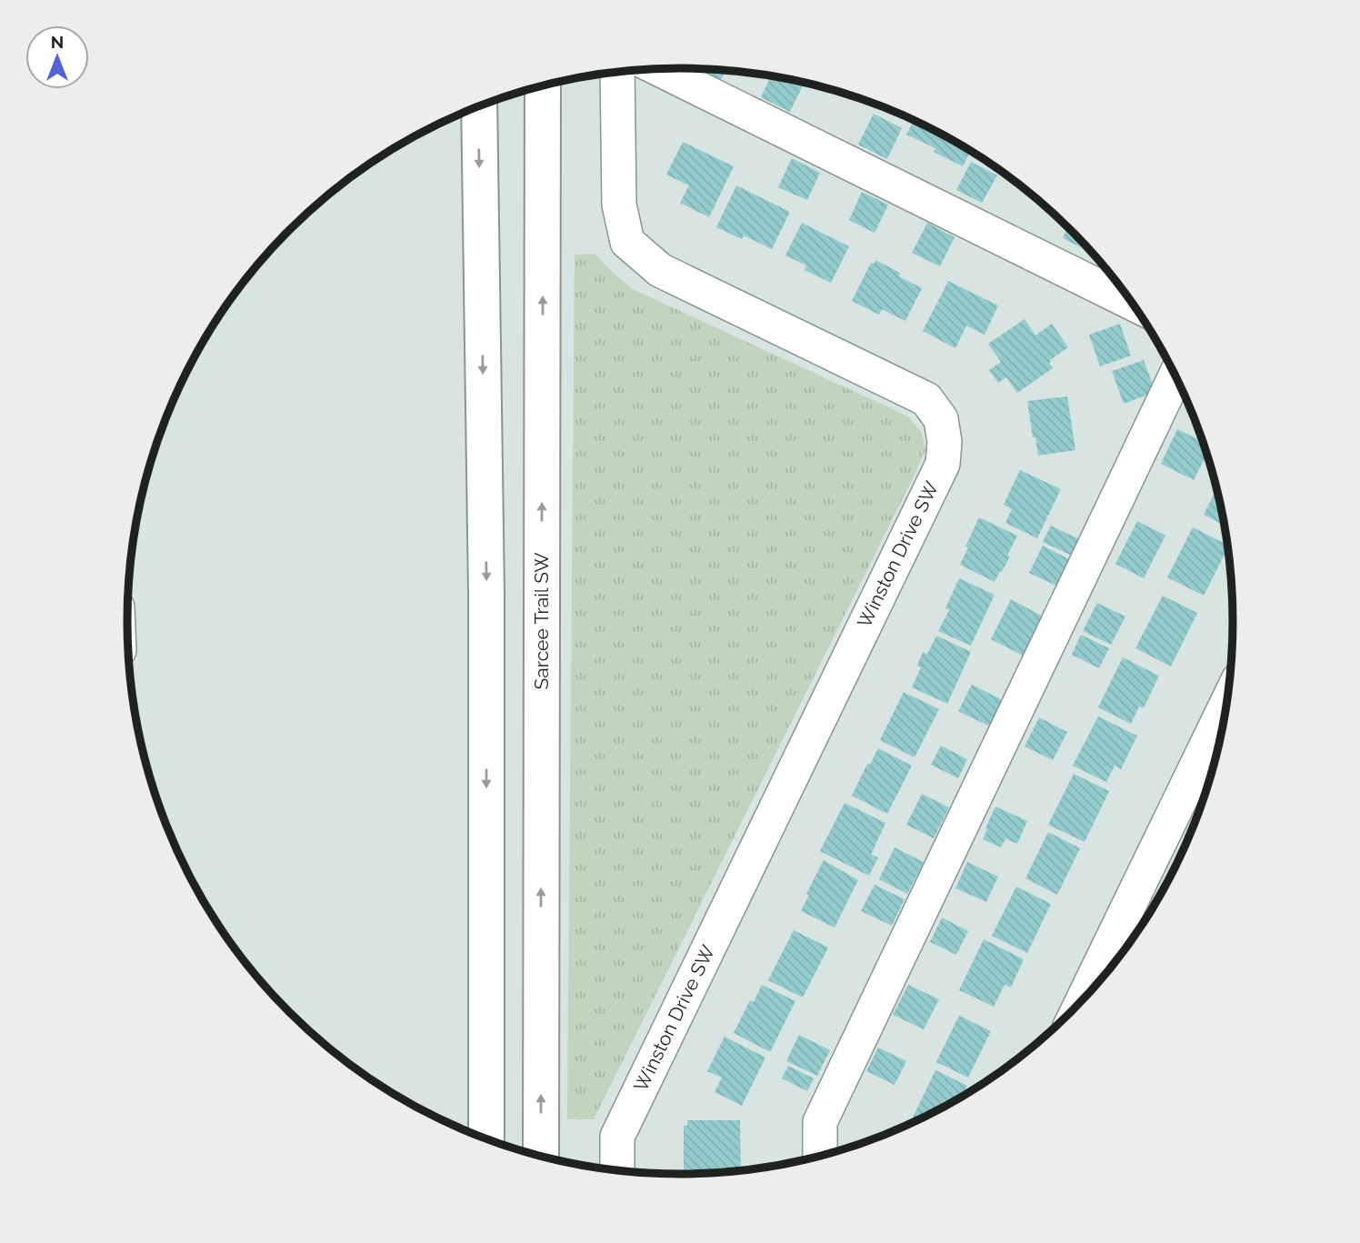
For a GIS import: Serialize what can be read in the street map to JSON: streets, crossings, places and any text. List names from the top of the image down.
{
  "streets": {
    "highway": ["Sarcee Trail SW"],
    "street": ["Winston Drive SW"]
  },
  "north": "top"
}
